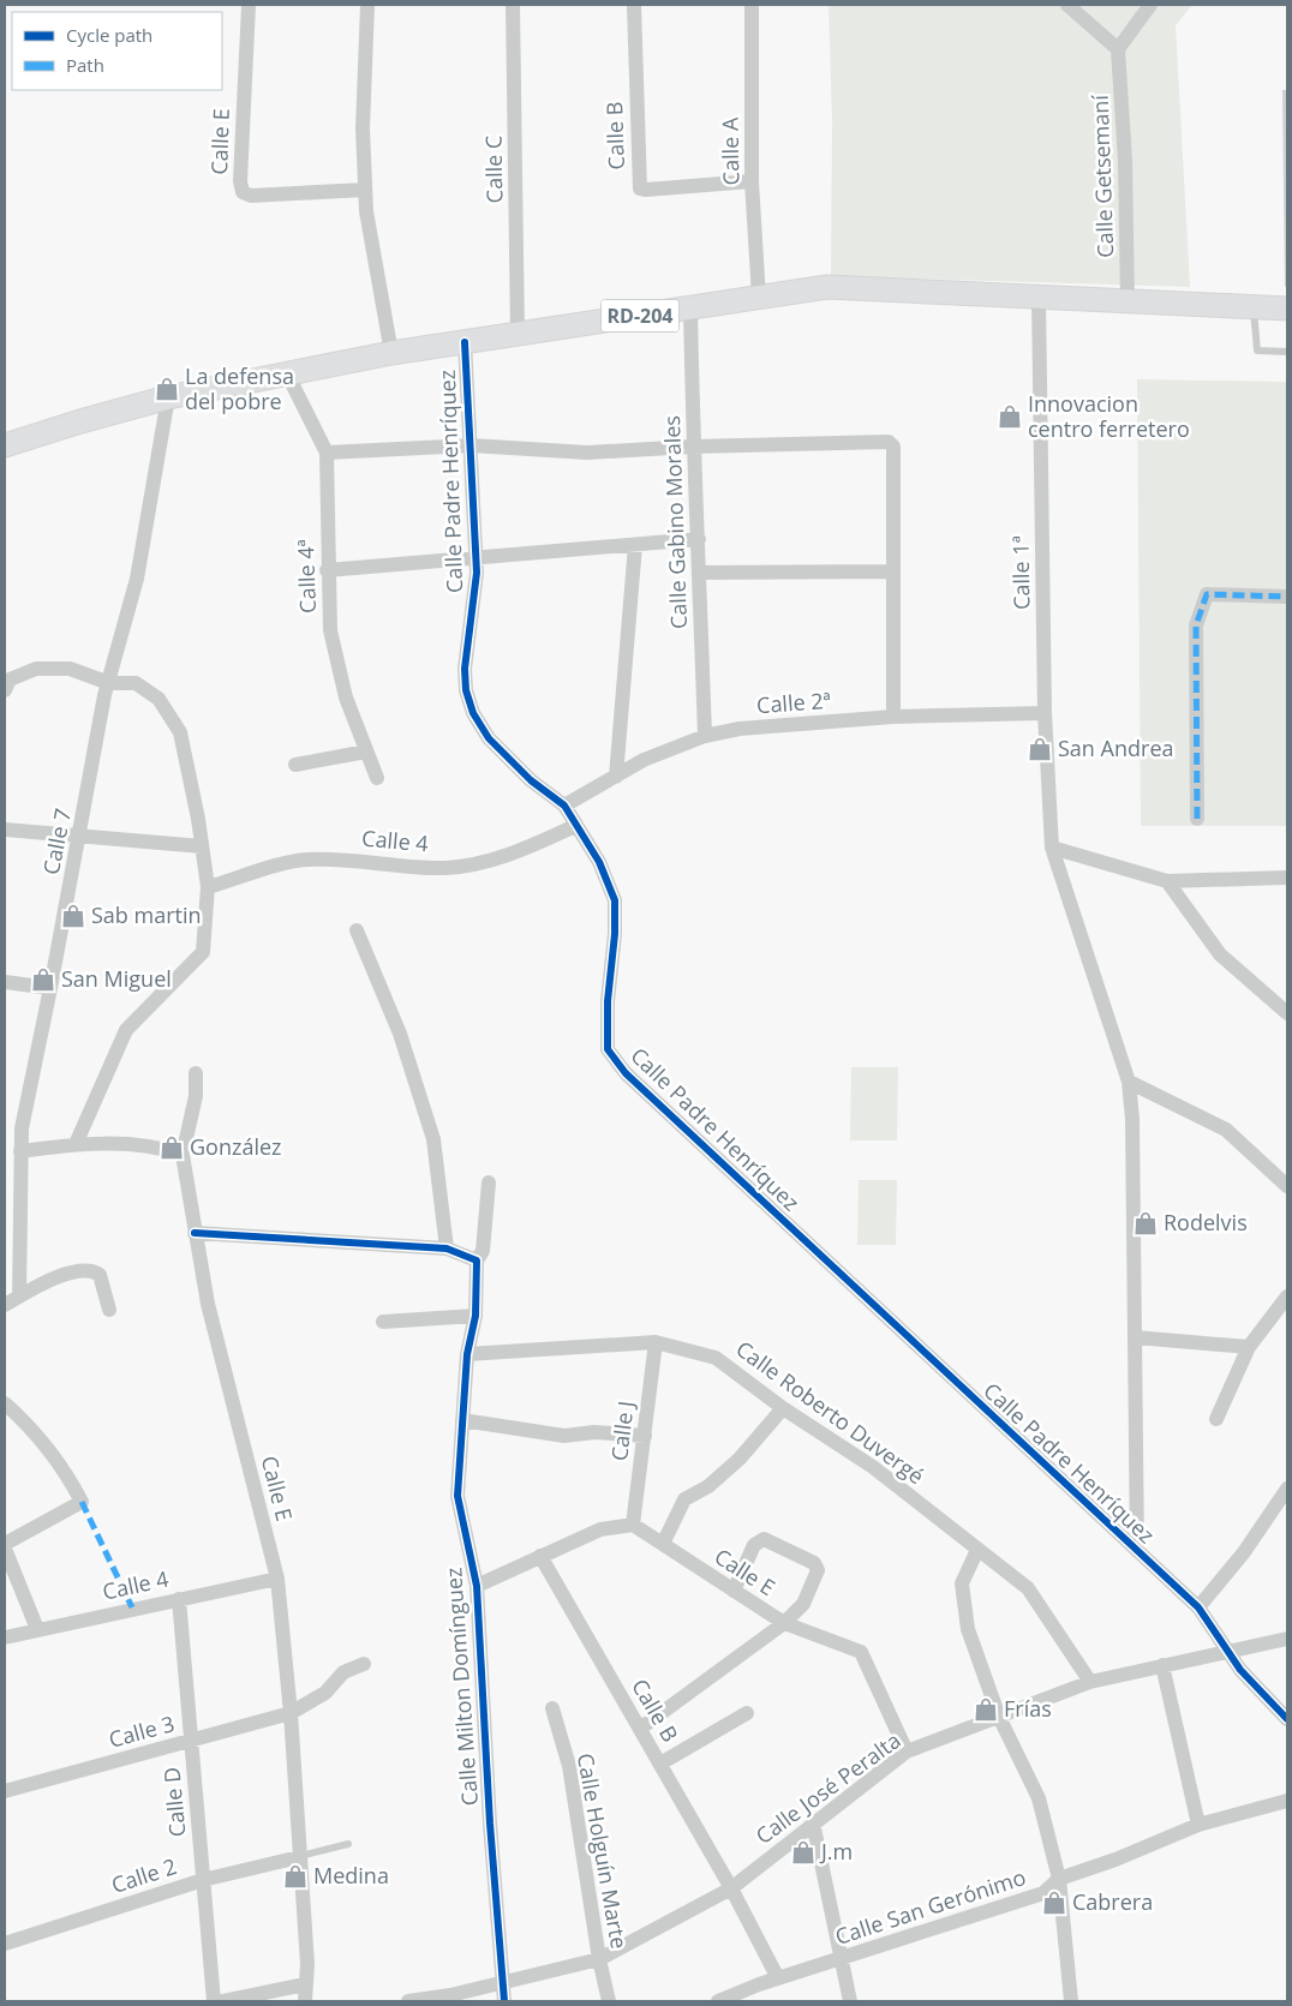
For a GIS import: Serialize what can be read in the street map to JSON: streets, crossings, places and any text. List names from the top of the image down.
{
  "streets": {
    "main road": ["RD-204"],
    "street": [
      "Calle B",
      "Calle E",
      "Calle A",
      "Calle C",
      "Calle Getsemaní",
      "Calle Padre Henríquez",
      "Calle Gabino Morales",
      "Calle 1ª",
      "Calle 4ª",
      "Calle 2ª",
      "Calle 7",
      "Calle 4",
      "Calle Roberto Duvergé",
      "Calle J",
      "Calle Milton Domínguez",
      "Calle 3",
      "Calle José Peralta",
      "Calle D",
      "Calle Holguín Marte",
      "Calle 2",
      "Calle San Gerónimo"
    ]
  },
  "crossings": [
    ["Calle B", "Calle A"],
    ["Calle B", "Calle José Peralta"],
    ["Calle B", "Calle San Gerónimo"],
    ["Calle E", "Calle 4"],
    ["Calle E", "Calle J"],
    ["Calle E", "Calle 3"],
    ["Calle E", "Calle José Peralta"],
    ["Calle E", "Calle 2"],
    ["Calle A", "RD-204"],
    ["Calle C", "RD-204"],
    ["Calle Getsemaní", "RD-204"],
    ["RD-204", "Calle Padre Henríquez"],
    ["RD-204", "Calle Gabino Morales"],
    ["RD-204", "Calle 1ª"],
    ["RD-204", "Calle 4ª"],
    ["RD-204", "Calle 7"],
    ["Calle Padre Henríquez", "Calle 1ª"],
    ["Calle Padre Henríquez", "Calle 2ª"],
    ["Calle Padre Henríquez", "Calle 4"],
    ["Calle Padre Henríquez", "Calle José Peralta"],
    ["Calle Gabino Morales", "Calle 2ª"],
    ["Calle 1ª", "Calle 2ª"],
    ["Calle 4", "Calle D"],
    ["Calle Roberto Duvergé", "Calle J"],
    ["Calle Roberto Duvergé", "Calle Milton Domínguez"],
    ["Calle Roberto Duvergé", "Calle José Peralta"],
    ["Calle Milton Domínguez", "Calle José Peralta"],
    ["Calle 3", "Calle D"],
    ["Calle José Peralta", "Calle Holguín Marte"],
    ["Calle D", "Calle 2"]
  ],
  "places": {
    "shop": [
      "La defensa del pobre",
      "Innovacion centro ferretero",
      "San Andrea",
      "Sab martin",
      "San Miguel",
      "González",
      "Rodelvis",
      "Frías",
      "J.m",
      "Medina",
      "Cabrera"
    ]
  },
  "legend": ["Cycle path", "Path"]
}
